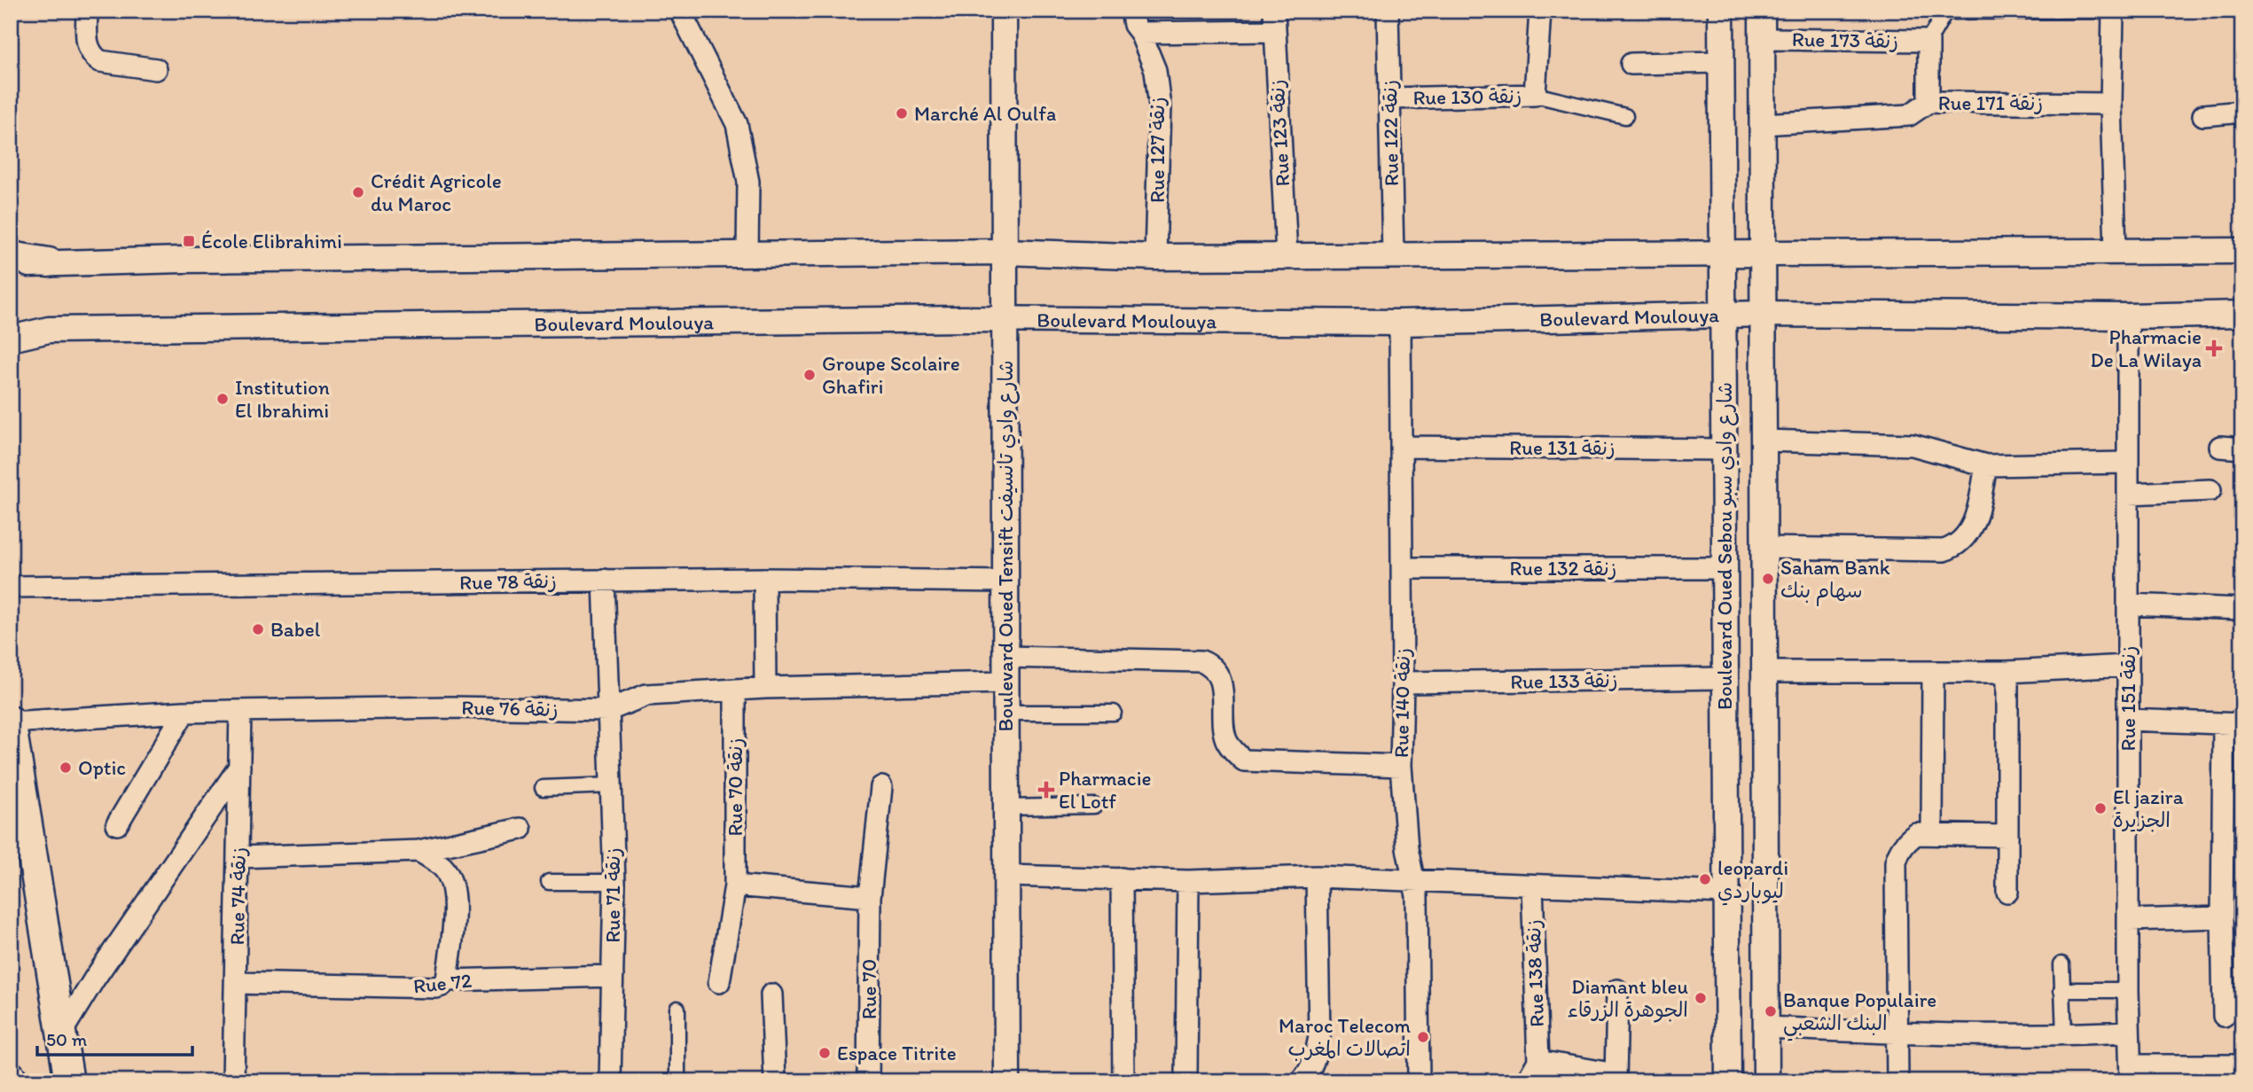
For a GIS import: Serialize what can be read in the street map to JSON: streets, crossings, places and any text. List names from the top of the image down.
{
  "streets": {
    "street": [
      "Rue 173 زنقة",
      "Rue 130 زنقة",
      "Rue 171 زنقة",
      "Rue 123 زنقة",
      "Rue 122 زنقة",
      "Rue 127 زنقة",
      "Boulevard Moulouya",
      "Rue 131 زنقة",
      "Boulevard Oued Tensift شارع وادي تانسيفت",
      "Boulevard Oued Sebou شارع وادي سبو",
      "Rue 132 زنقة",
      "Rue 78 زنقة",
      "Rue 133 زنقة",
      "Rue 151 زنقة",
      "Rue 140 زنقة",
      "Rue 76 زنقة",
      "Rue 70 زنقة",
      "Rue 71 زنقة",
      "Rue 74 زنقة",
      "Rue 138 زنقة",
      "Rue 72",
      "Rue 70"
    ]
  },
  "crossings": [
    ["Rue 173 زنقة", "Boulevard Oued Sebou شارع وادي سبو"],
    ["Rue 130 زنقة", "Rue 122 زنقة"],
    ["Rue 171 زنقة", "Boulevard Oued Sebou شارع وادي سبو"],
    ["Boulevard Moulouya", "Boulevard Oued Tensift شارع وادي تانسيفت"],
    ["Boulevard Moulouya", "Boulevard Oued Sebou شارع وادي سبو"],
    ["Boulevard Moulouya", "Rue 151 زنقة"],
    ["Boulevard Moulouya", "Rue 140 زنقة"],
    ["Rue 131 زنقة", "Boulevard Oued Sebou شارع وادي سبو"],
    ["Rue 131 زنقة", "Rue 140 زنقة"],
    ["Boulevard Oued Tensift شارع وادي تانسيفت", "Rue 78 زنقة"],
    ["Boulevard Oued Tensift شارع وادي تانسيفت", "Rue 76 زنقة"],
    ["Boulevard Oued Sebou شارع وادي سبو", "Rue 132 زنقة"],
    ["Boulevard Oued Sebou شارع وادي سبو", "Rue 133 زنقة"],
    ["Rue 132 زنقة", "Rue 140 زنقة"],
    ["Rue 78 زنقة", "Rue 71 زنقة"],
    ["Rue 133 زنقة", "Rue 140 زنقة"],
    ["Rue 76 زنقة", "Rue 70 زنقة"],
    ["Rue 76 زنقة", "Rue 71 زنقة"],
    ["Rue 76 زنقة", "Rue 74 زنقة"],
    ["Rue 71 زنقة", "Rue 72"],
    ["Rue 74 زنقة", "Rue 72"]
  ],
  "places": {
    "other": [
      "Marché Al Oulfa",
      "Crédit Agricole du Maroc",
      "Groupe Scolaire Ghafiri",
      "Institution El Ibrahimi",
      "Saham Bank سهام بنك",
      "Babel",
      "Optic",
      "El jazira الجزيرة",
      "leopardi ليوباردي",
      "Diamant bleu الجوهرة الزرقاء",
      "Banque Populaire البنك الشعبي",
      "Maroc Telecom اتصالات المغرب",
      "Espace Titrite"
    ],
    "transit": ["École Elibrahimi"],
    "health": ["Pharmacie De La Wilaya", "Pharmacie El Lotf"]
  },
  "scale_bar": "50 m"
}
